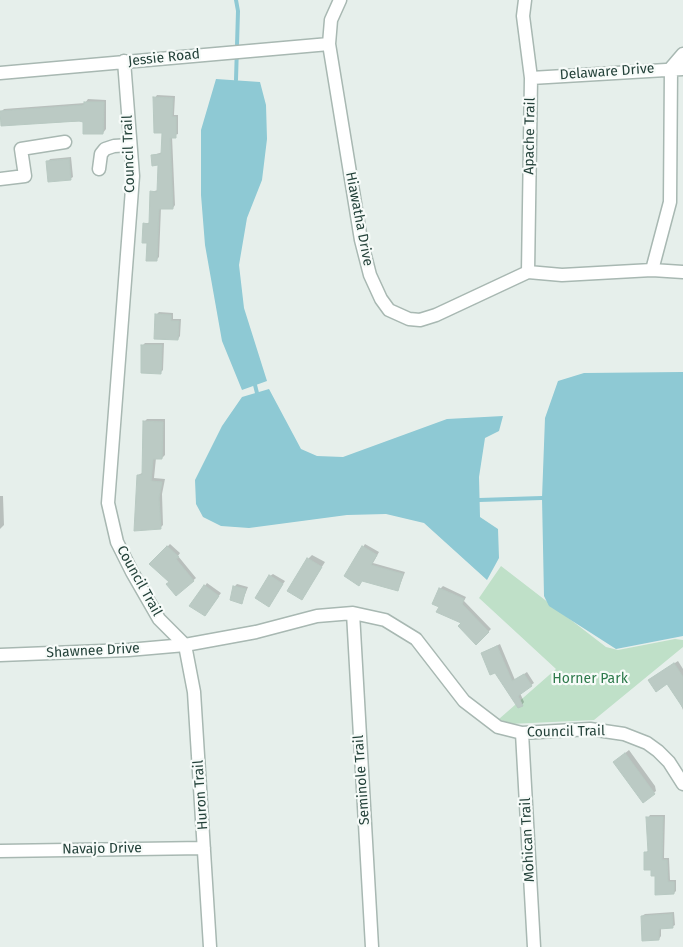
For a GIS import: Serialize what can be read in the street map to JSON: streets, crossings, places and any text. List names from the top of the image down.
{
  "streets": {
    "street": [
      "Jessie Road",
      "Delaware Drive",
      "Apache Trail",
      "Council Trail",
      "Hiawatha Drive",
      "Shawnee Drive",
      "Seminole Trail",
      "Huron Trail",
      "Mohican Trail",
      "Navajo Drive"
    ]
  },
  "crossings": [
    ["Jessie Road", "Council Trail"],
    ["Jessie Road", "Hiawatha Drive"],
    ["Delaware Drive", "Apache Trail"],
    ["Apache Trail", "Hiawatha Drive"],
    ["Council Trail", "Shawnee Drive"],
    ["Council Trail", "Seminole Trail"],
    ["Council Trail", "Huron Trail"],
    ["Council Trail", "Mohican Trail"],
    ["Shawnee Drive", "Huron Trail"],
    ["Huron Trail", "Navajo Drive"]
  ],
  "parks": ["Horner Park"]
}
